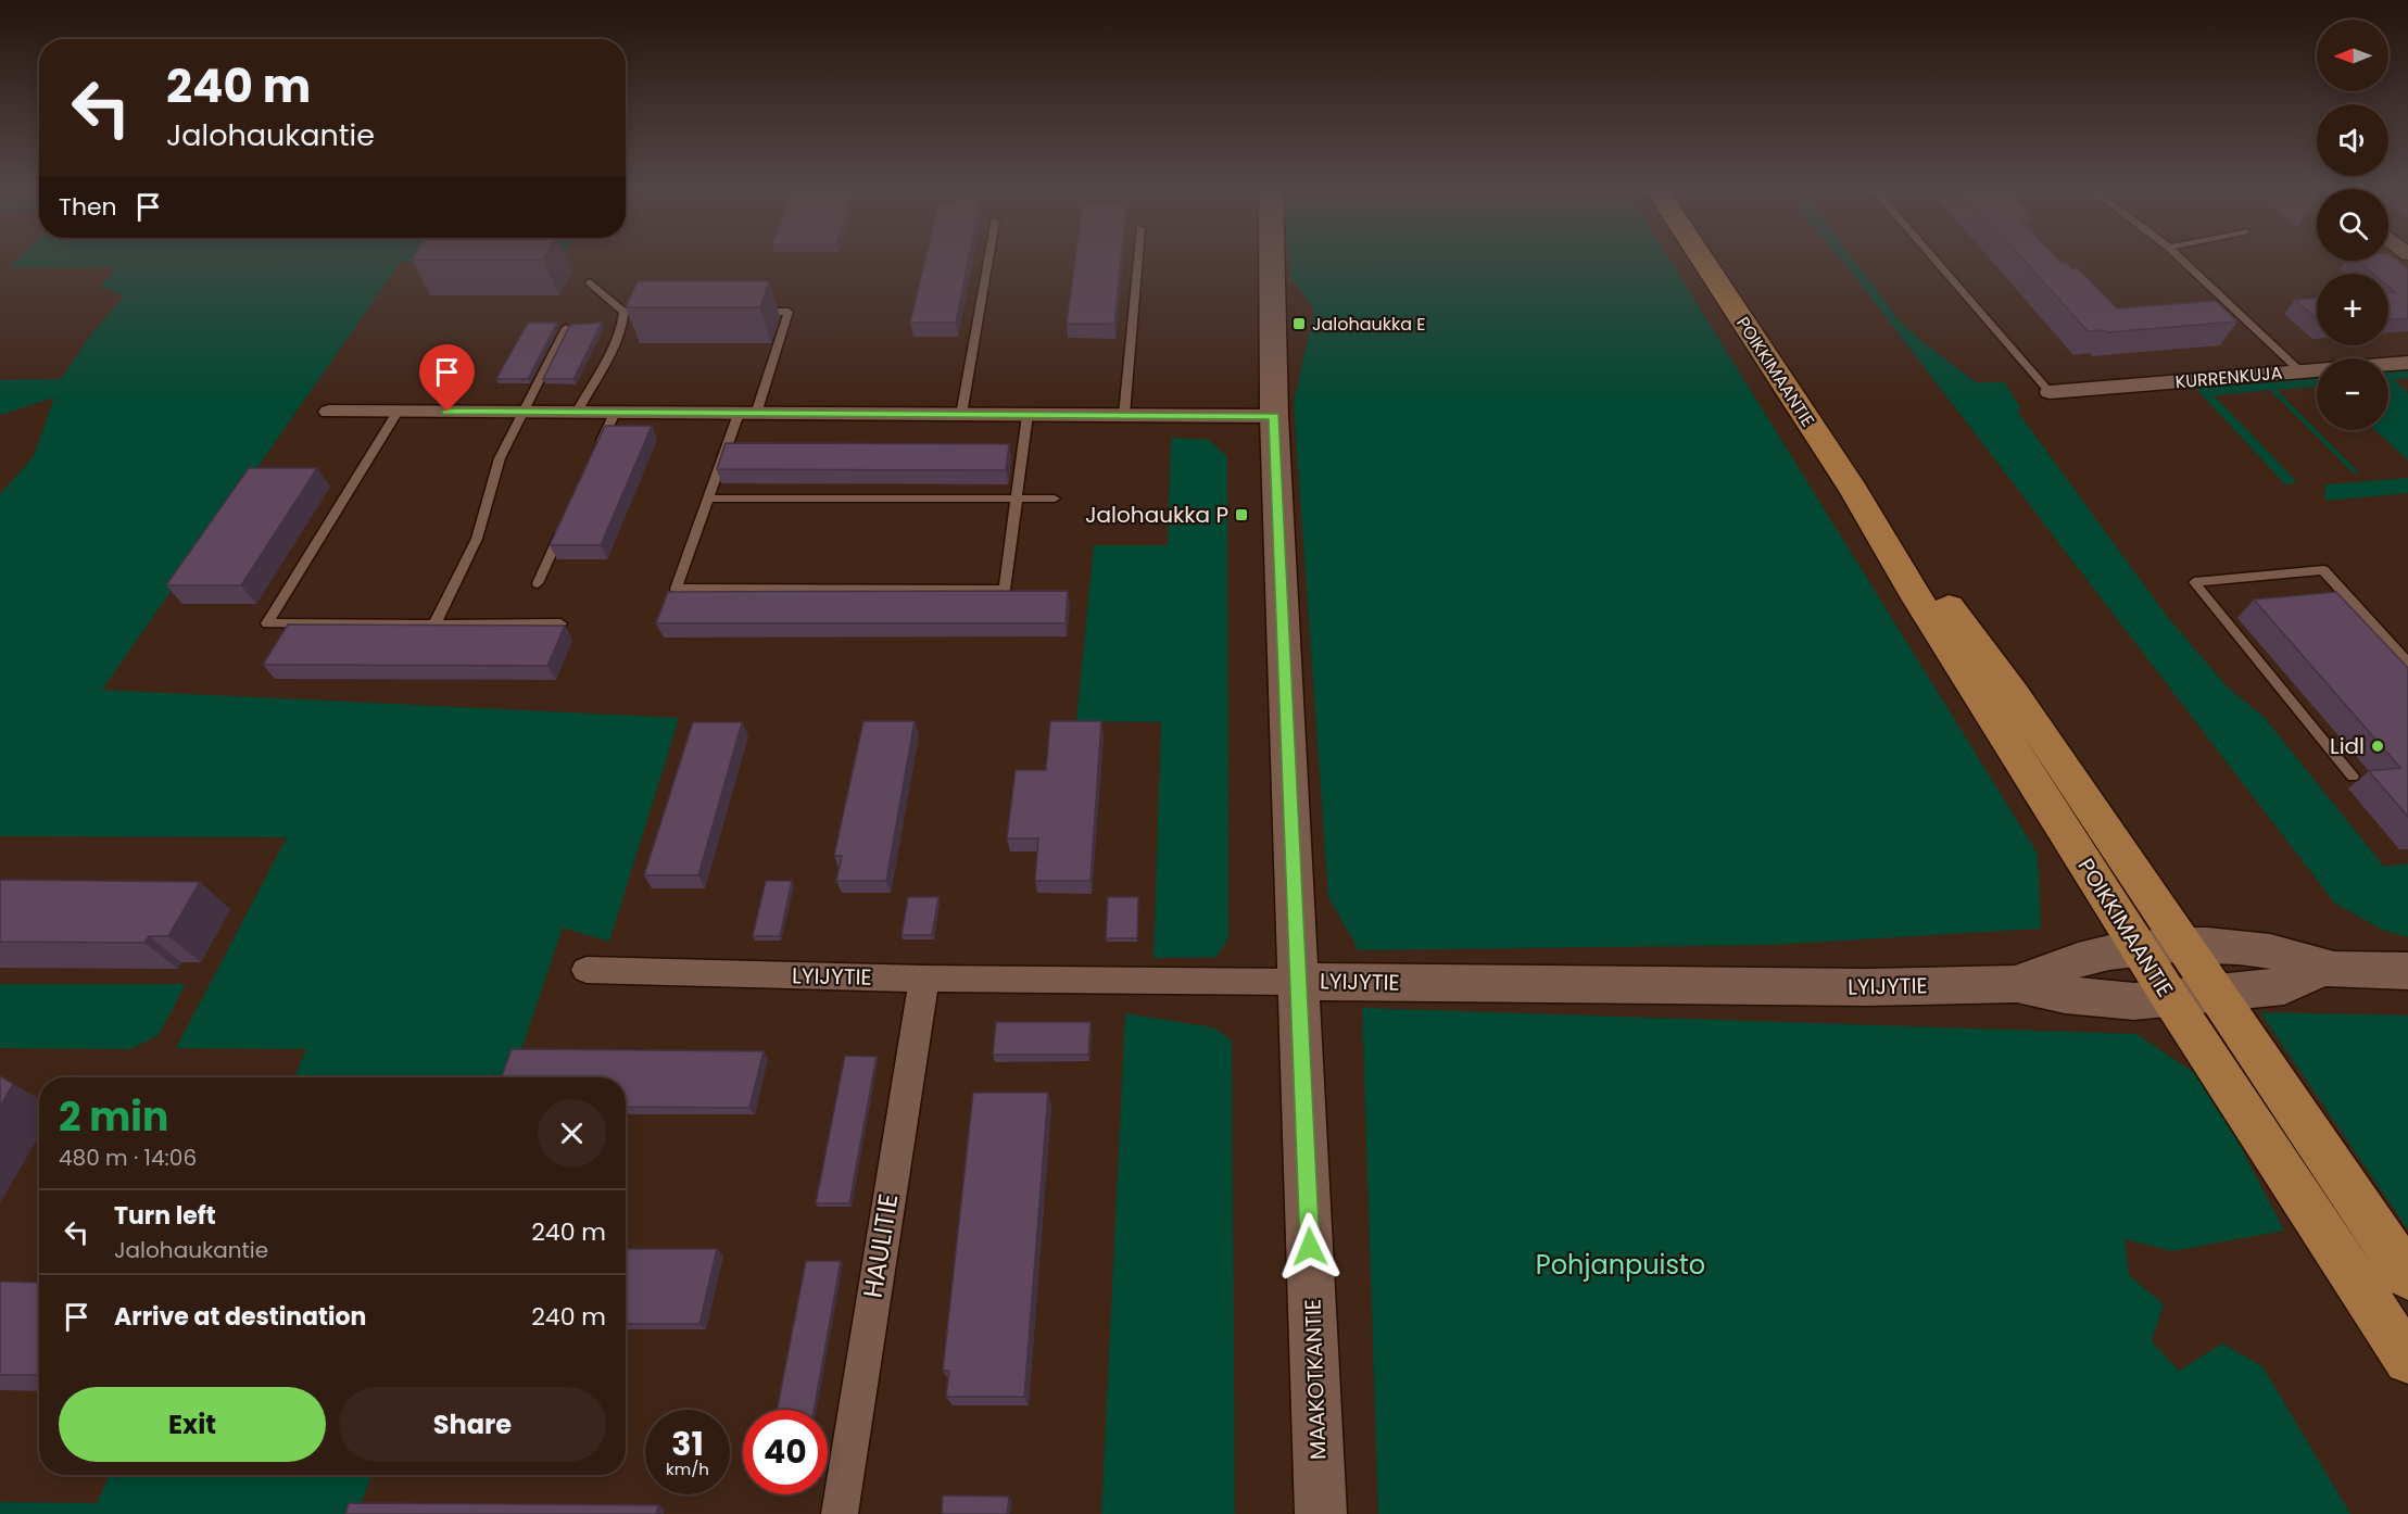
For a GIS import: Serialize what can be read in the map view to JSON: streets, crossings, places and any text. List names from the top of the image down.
{
  "streets": {
    "main road": ["POIKKIMAANTIE"],
    "street": [
      "KURRENKUJA",
      "LYIJYTIE",
      "HAULITIE",
      "MAAKOTKANTIE"
    ]
  },
  "crossings": [
    ["POIKKIMAANTIE", "LYIJYTIE"],
    ["LYIJYTIE", "HAULITIE"],
    ["LYIJYTIE", "MAAKOTKANTIE"]
  ],
  "parks": ["Pohjanpuisto"],
  "places": {
    "transit": ["Jalohaukka E", "Jalohaukka P"],
    "other": ["Lidl"]
  },
  "north": "left",
  "page": {
    "map_buttons": ["+", "−"],
    "turn": ["240 m", "Jalohaukantie"],
    "then": "Then",
    "heading": ["2 min", "480 m · 14:06"],
    "list": [
      {
        "name": "Turn left",
        "note": "Jalohaukantie",
        "value": "240 m"
      },
      {
        "name": "Arrive at destination",
        "value": "240 m"
      }
    ],
    "buttons": ["Exit", "Share"],
    "speed": "31 km/h",
    "limit": "40"
  }
}
